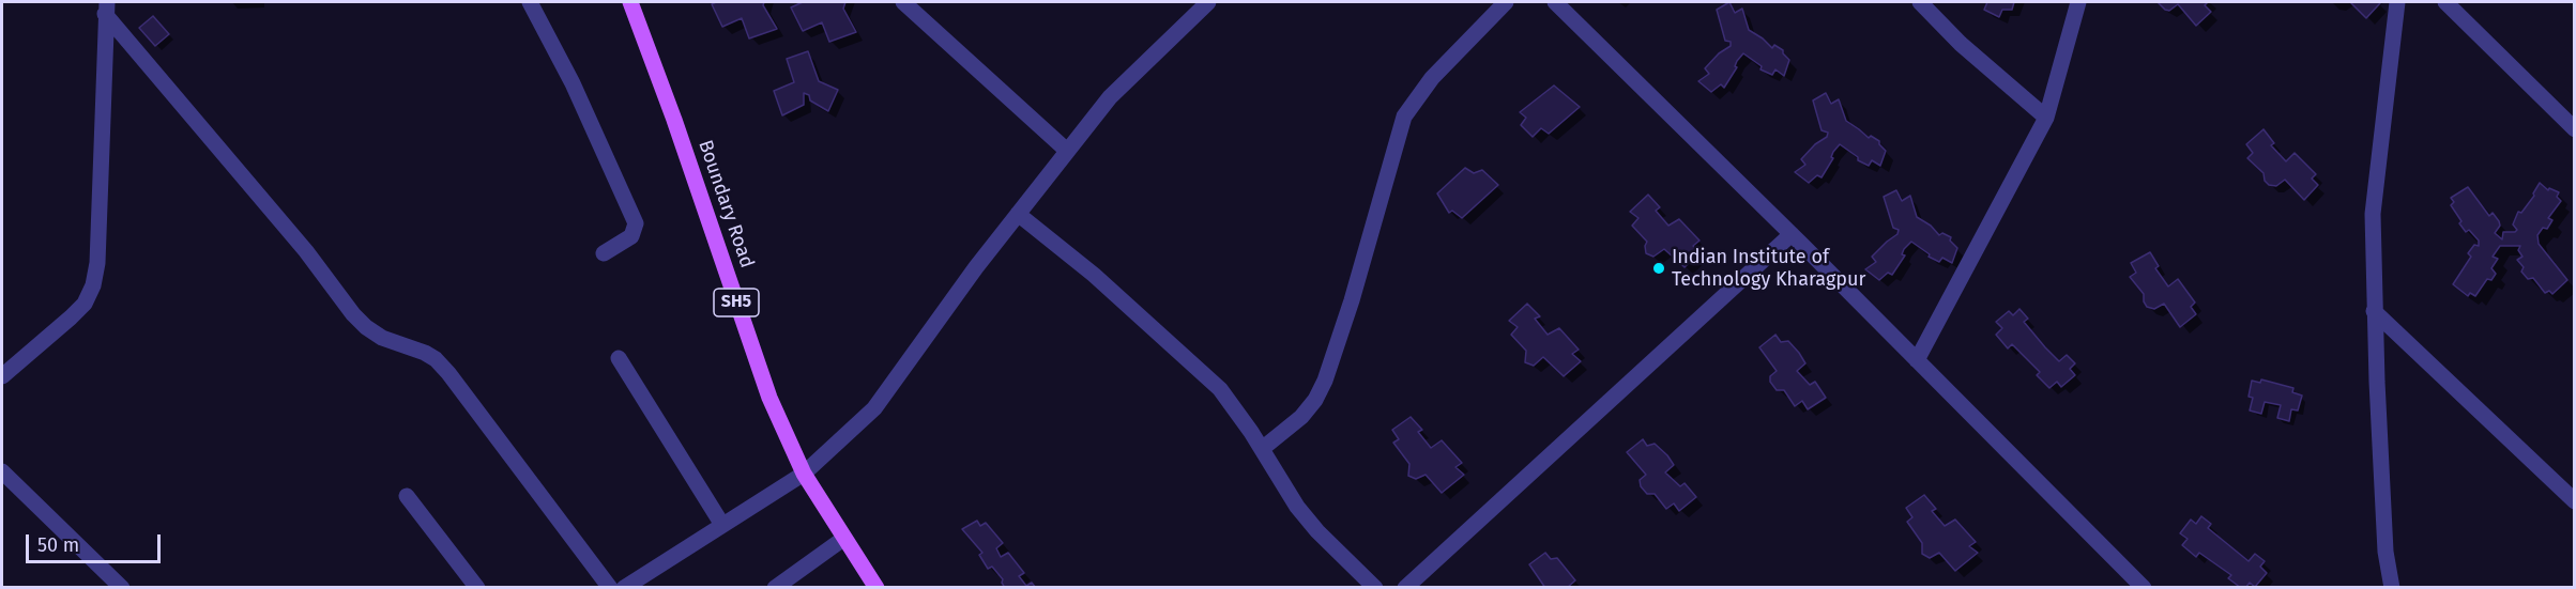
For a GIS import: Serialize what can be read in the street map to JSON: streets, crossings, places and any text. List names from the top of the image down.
{
  "streets": {
    "main road": ["Boundary Road", "SH5"]
  },
  "places": ["Indian Institute of Technology Kharagpur"],
  "scale_bar": "50 m"
}
